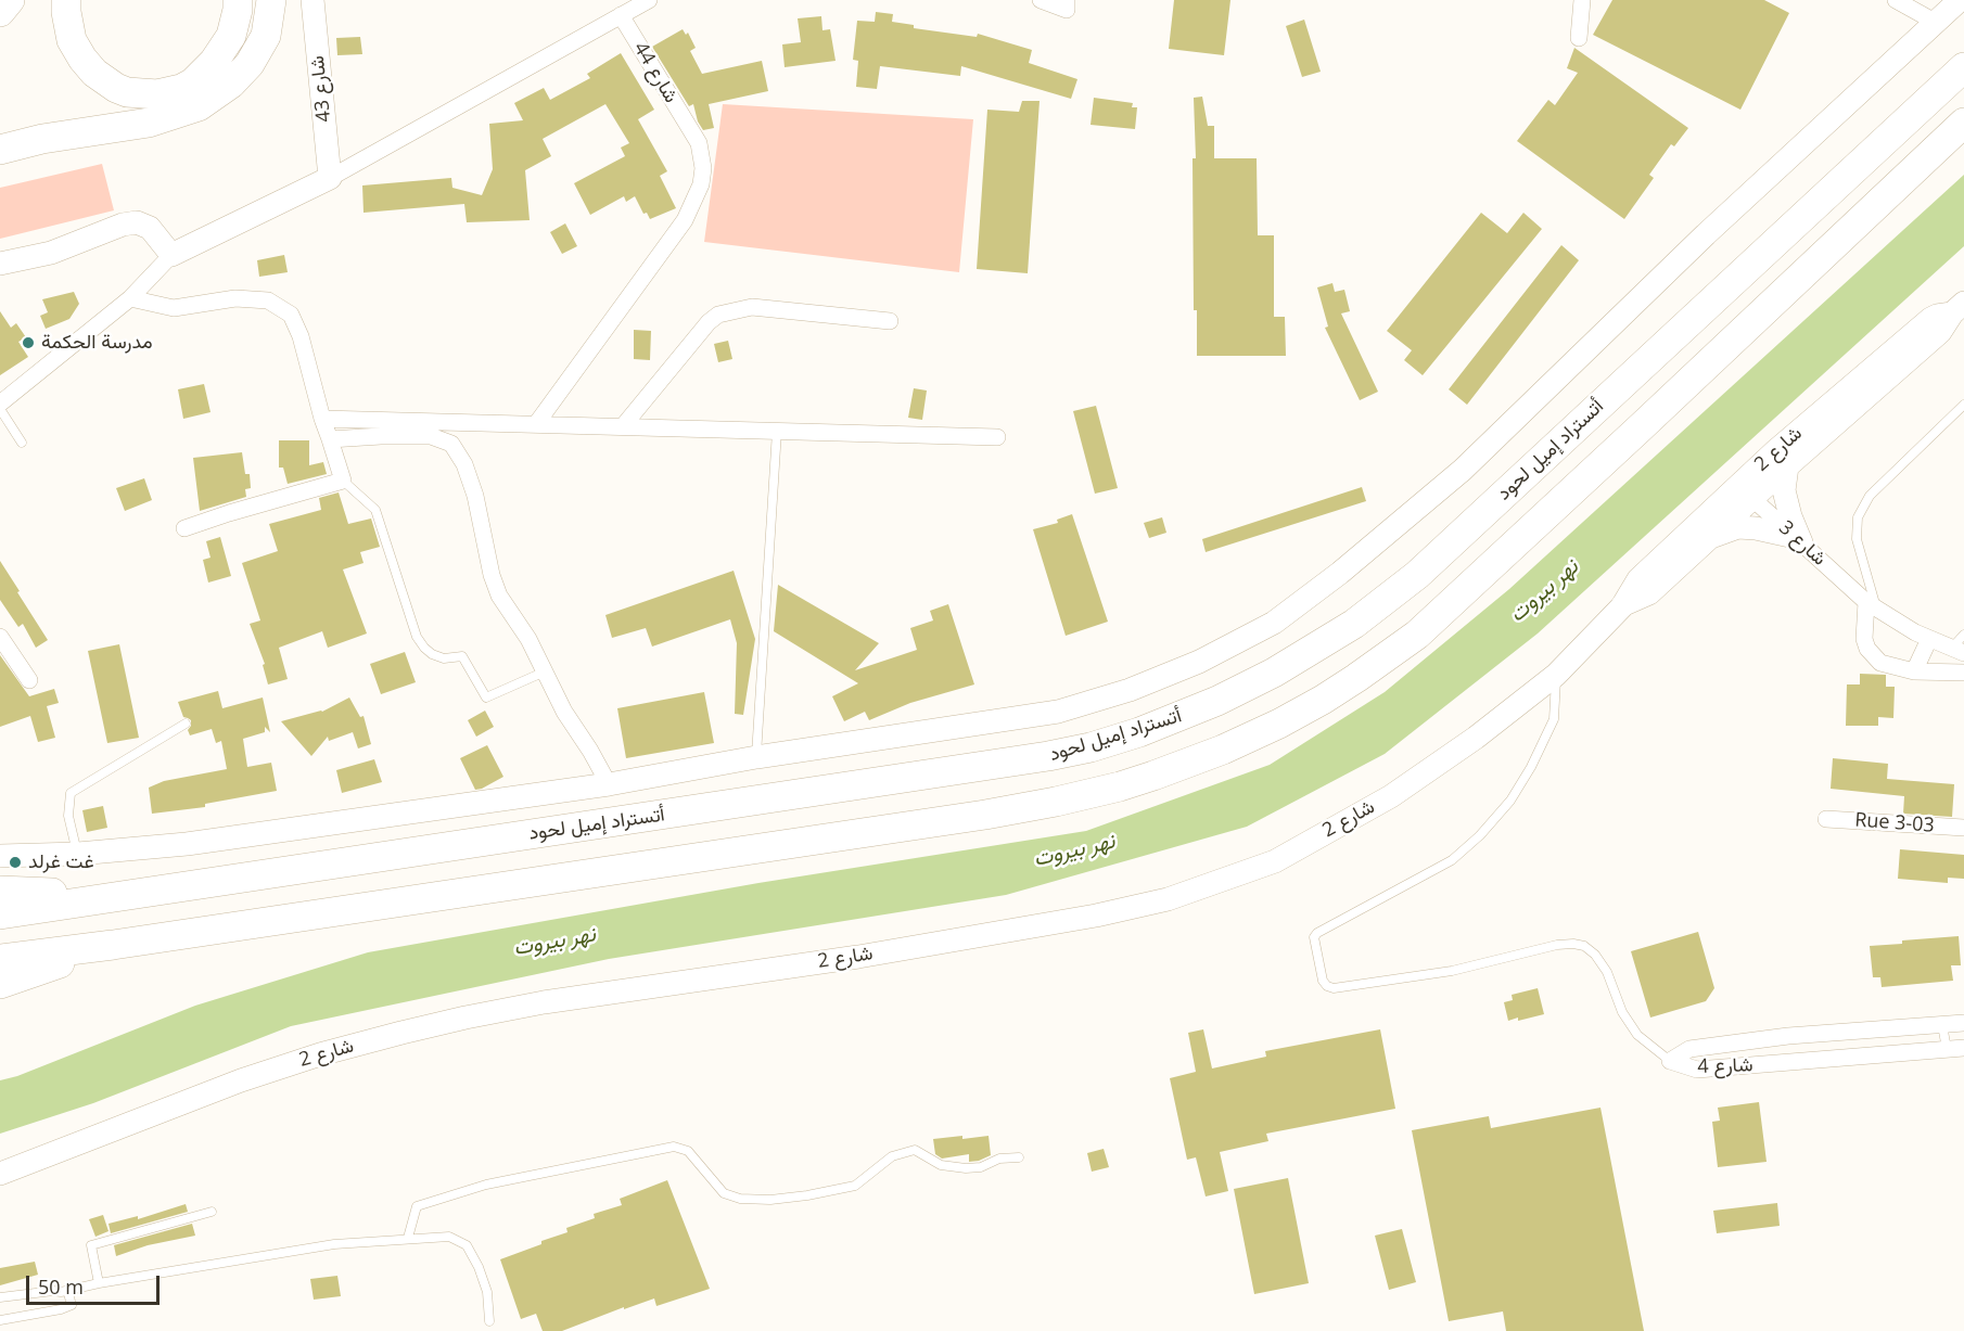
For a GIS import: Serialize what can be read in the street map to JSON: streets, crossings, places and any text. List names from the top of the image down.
{
  "streets": {
    "highway": ["أتستراد إميل لحود"],
    "street": [
      "شارع 44",
      "شارع 43",
      "شارع 2",
      "شارع 3",
      "Rue 3-03",
      "شارع 4"
    ]
  },
  "crossings": [
    ["شارع 2", "شارع 3"]
  ],
  "water": ["نهر بيروت"],
  "places": ["مدرسة الحكمة", "غت غرلد"],
  "scale_bar": "50 m"
}
